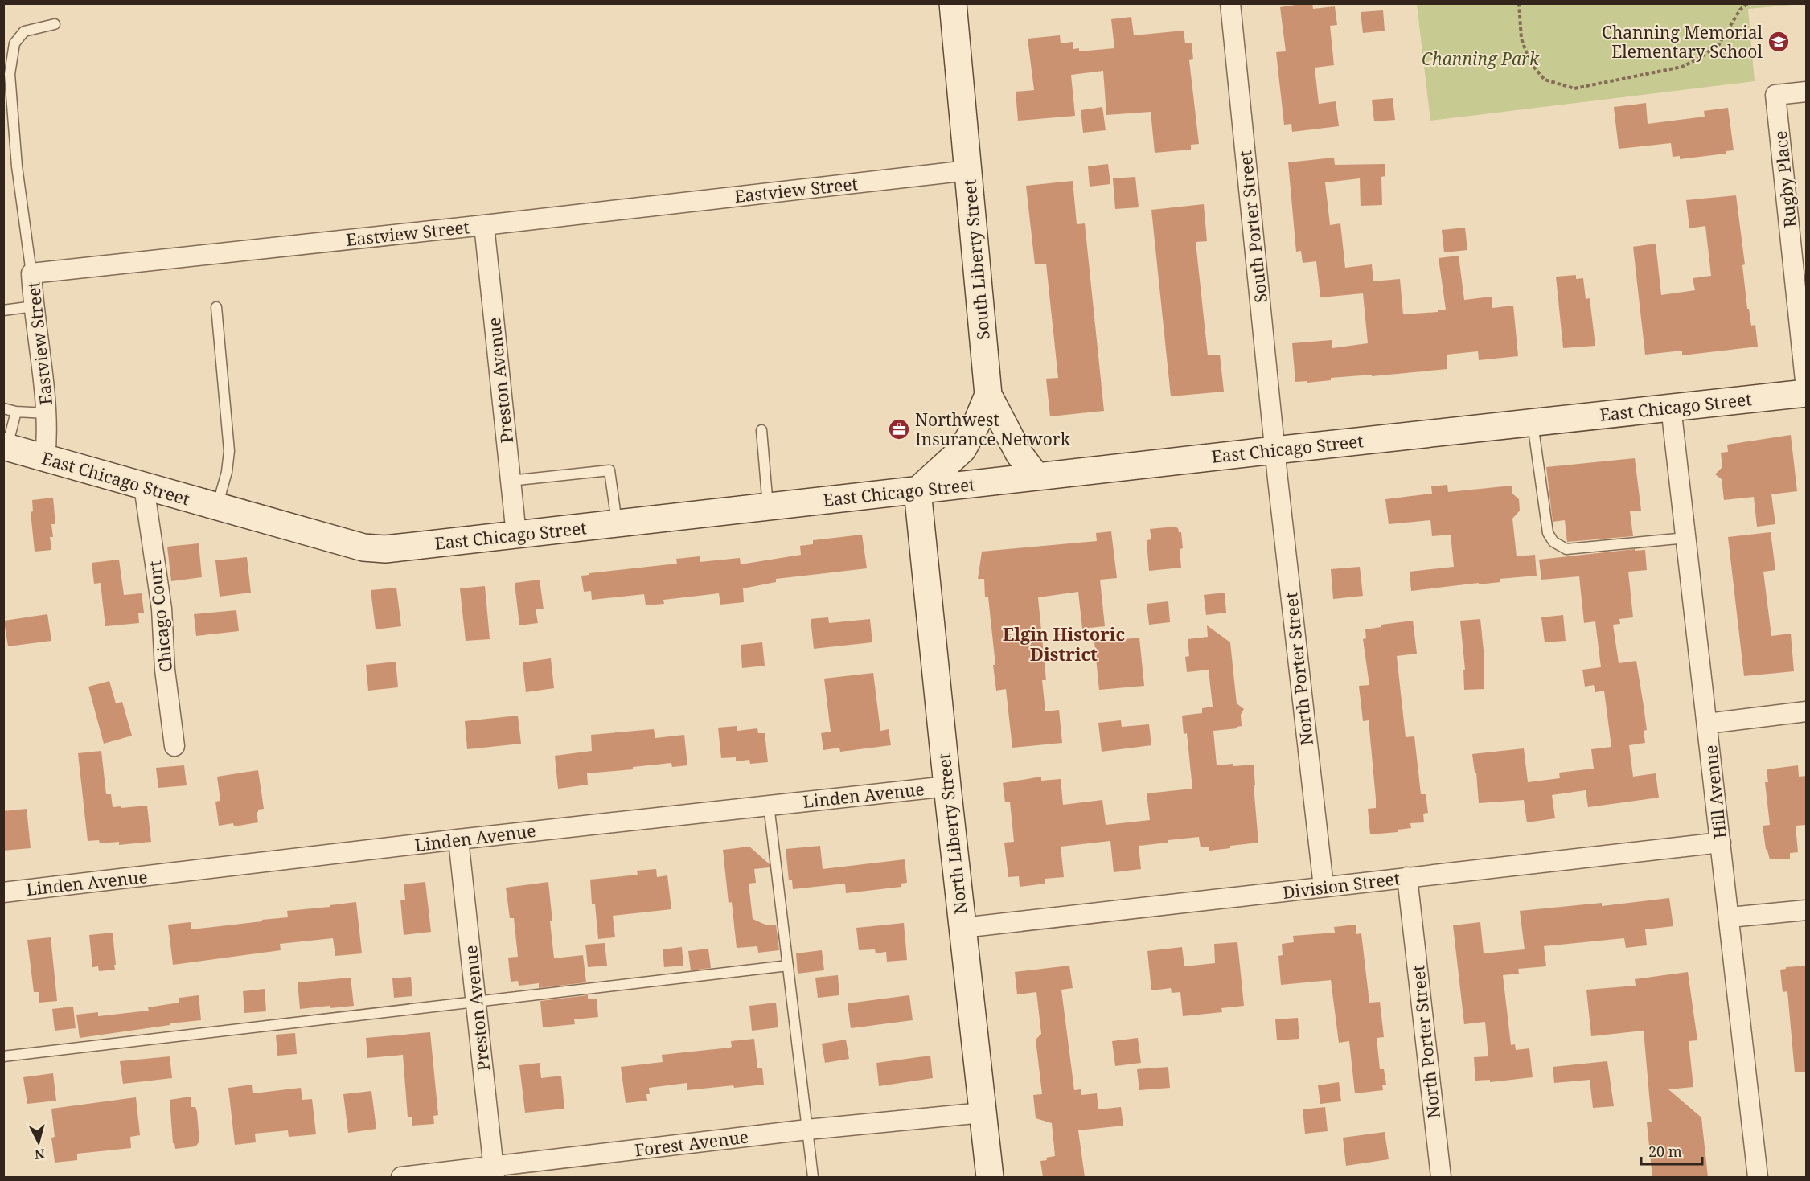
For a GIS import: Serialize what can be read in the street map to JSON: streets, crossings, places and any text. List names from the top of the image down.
{
  "streets": {
    "main road": ["South Liberty Street", "East Chicago Street", "North Liberty Street"],
    "street": [
      "Rugby Place",
      "Eastview Street",
      "South Porter Street",
      "Preston Avenue",
      "Chicago Court",
      "North Porter Street",
      "Hill Avenue",
      "Linden Avenue",
      "Division Street",
      "Forest Avenue"
    ]
  },
  "crossings": [
    ["Eastview Street", "South Liberty Street"],
    ["Eastview Street", "Preston Avenue"],
    ["Eastview Street", "East Chicago Street"],
    ["South Porter Street", "East Chicago Street"],
    ["South Porter Street", "North Porter Street"],
    ["South Liberty Street", "East Chicago Street"],
    ["South Liberty Street", "North Liberty Street"],
    ["Preston Avenue", "East Chicago Street"],
    ["Preston Avenue", "Linden Avenue"],
    ["Preston Avenue", "Forest Avenue"],
    ["East Chicago Street", "Chicago Court"],
    ["East Chicago Street", "North Porter Street"],
    ["East Chicago Street", "Hill Avenue"],
    ["East Chicago Street", "North Liberty Street"],
    ["North Porter Street", "Division Street"],
    ["Hill Avenue", "Division Street"],
    ["Linden Avenue", "North Liberty Street"],
    ["North Liberty Street", "Division Street"],
    ["North Liberty Street", "Forest Avenue"]
  ],
  "districts": ["Elgin Historic District"],
  "parks": ["Channing Park"],
  "places": {
    "school or university": ["Channing Memorial Elementary School"],
    "office": ["Northwest Insurance Network"]
  },
  "scale_bar": "20 m",
  "north": "bottom"
}
